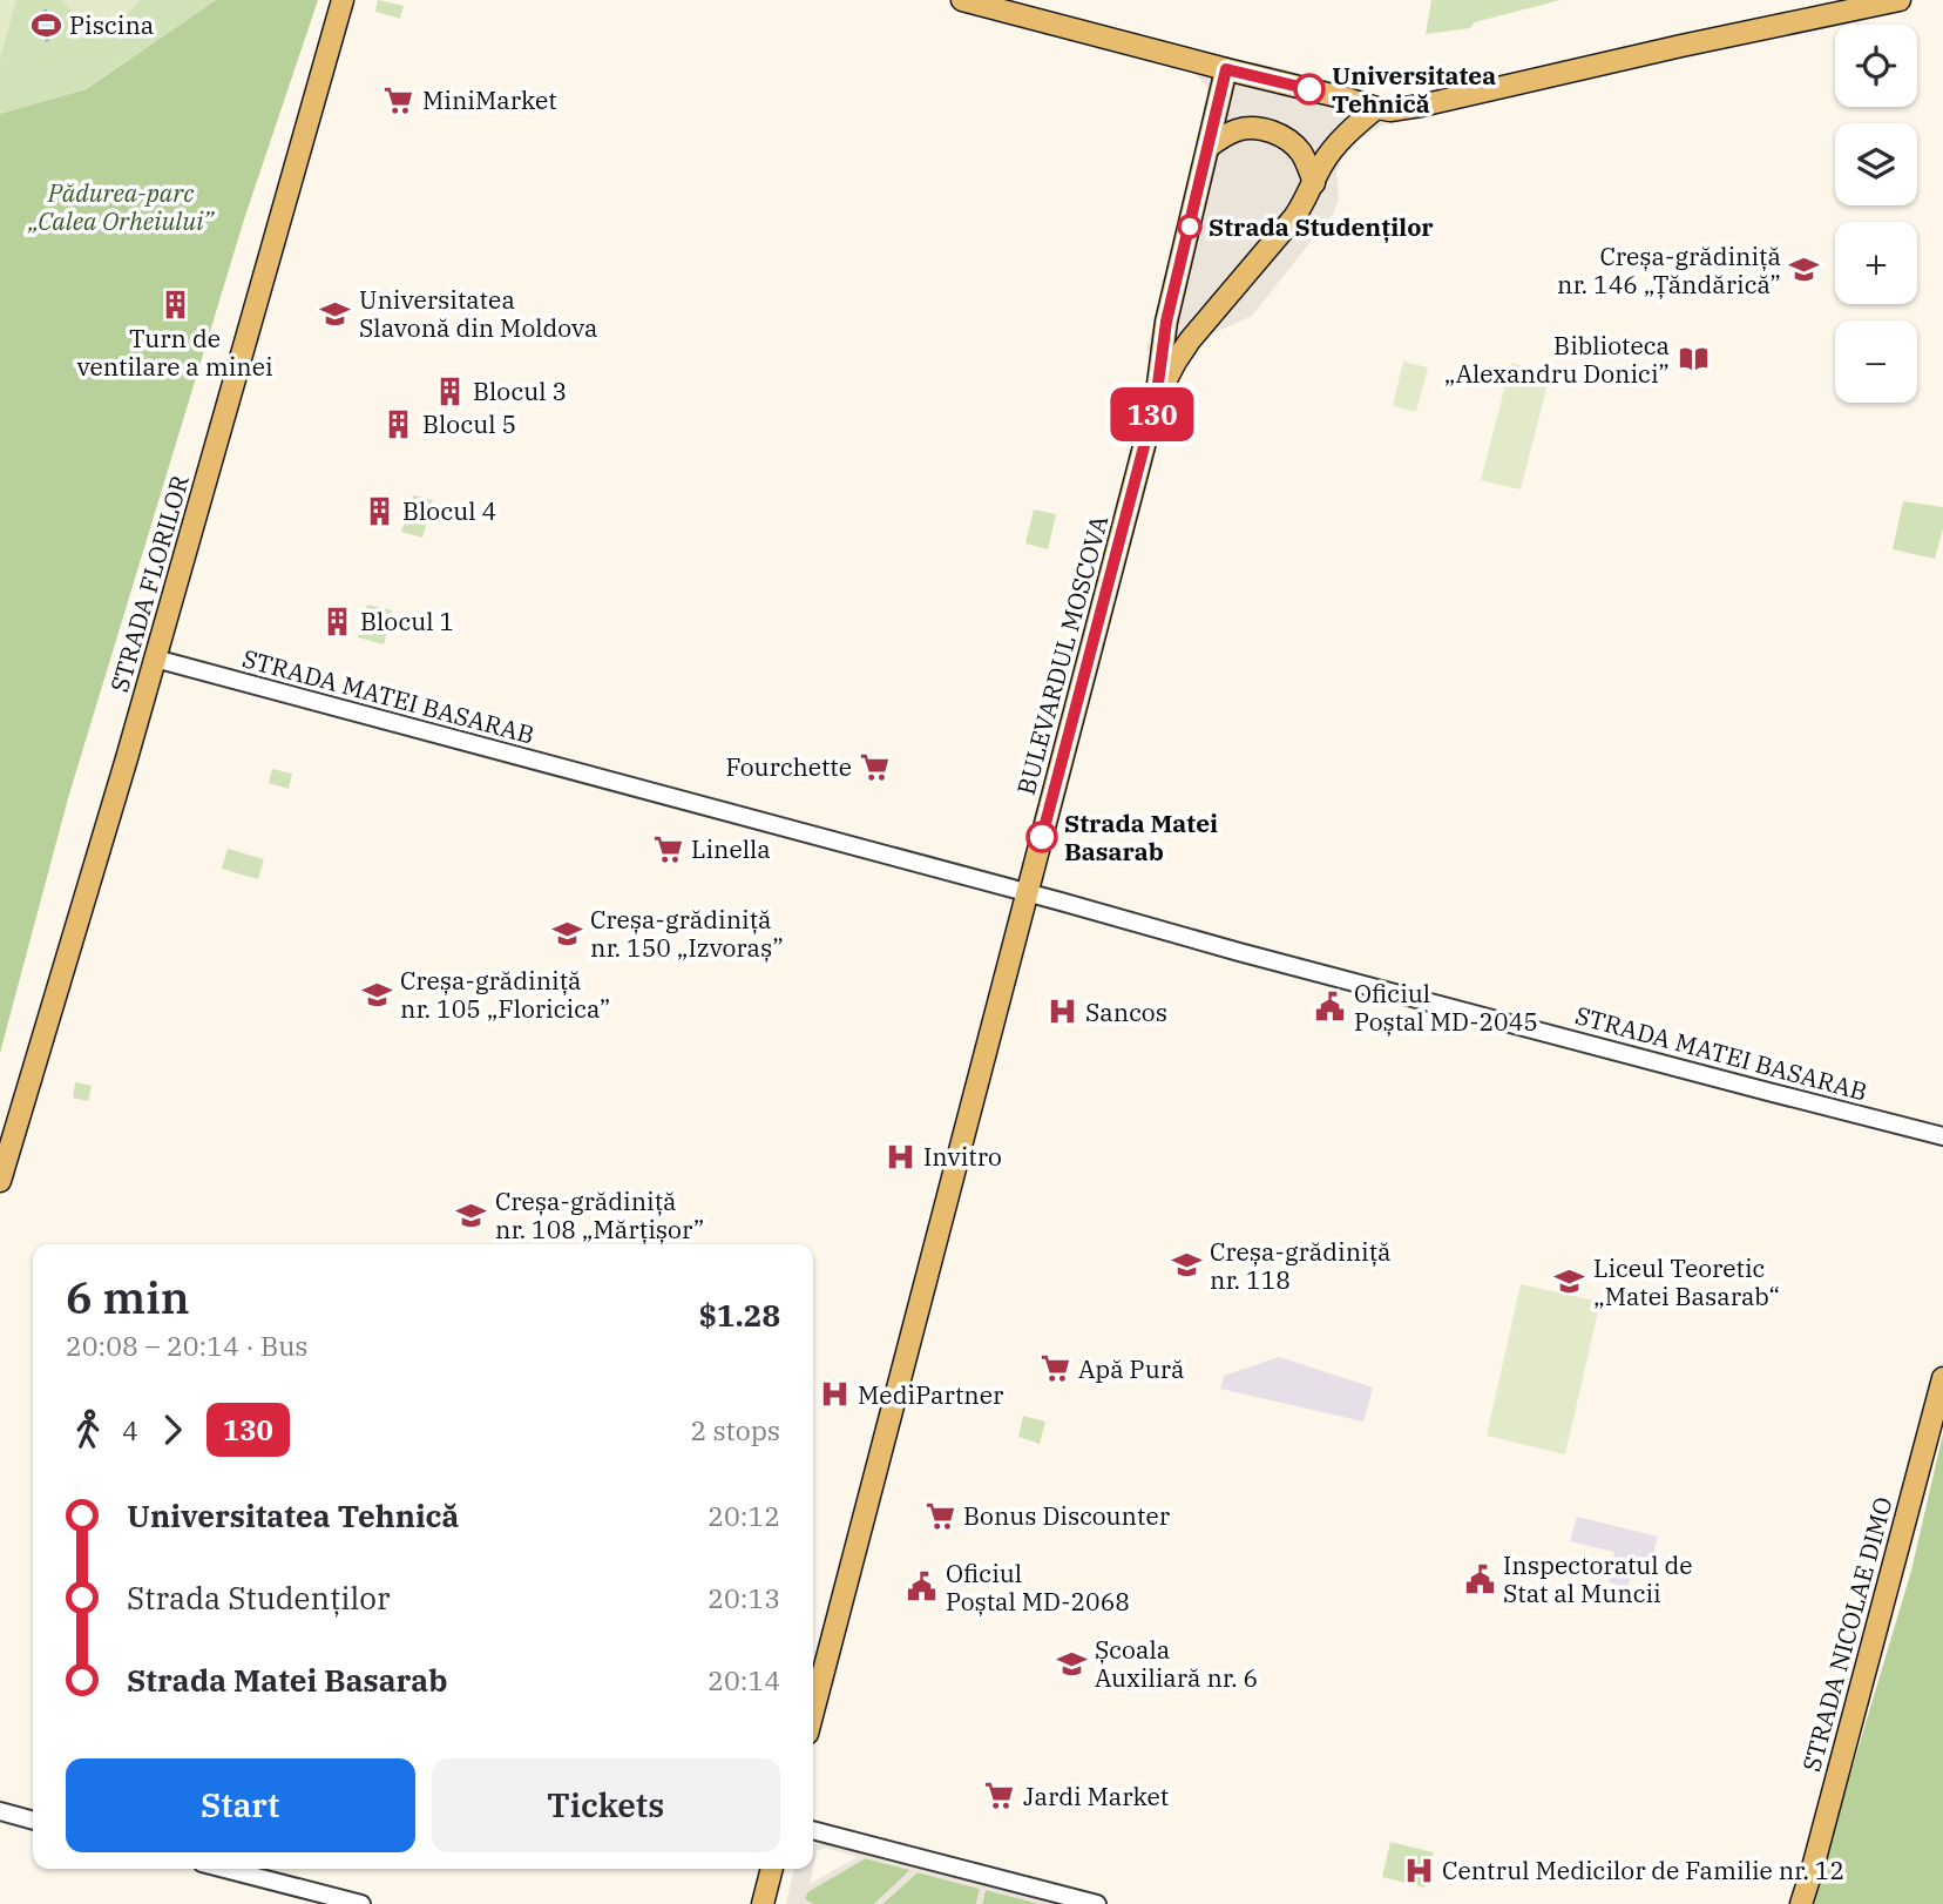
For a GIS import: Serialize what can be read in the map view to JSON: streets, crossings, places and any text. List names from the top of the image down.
{
  "streets": {
    "main road": ["STRADA FLORILOR", "BULEVARDUL MOSCOVA", "STRADA NICOLAE DIMO"],
    "street": ["STRADA MATEI BASARAB"]
  },
  "crossings": [
    ["STRADA FLORILOR", "STRADA MATEI BASARAB"],
    ["BULEVARDUL MOSCOVA", "STRADA MATEI BASARAB"]
  ],
  "parks": ["Pădurea-parc „Calea Orheiului”"],
  "places": {
    "sports": ["Piscina"],
    "other": ["Universitatea Tehnică", "Strada Studenților", "Strada Matei Basarab"],
    "supermarket": [
      "MiniMarket",
      "Fourchette",
      "Linella",
      "Apă Pură",
      "Bonus Discounter",
      "Jardi Market"
    ],
    "school or university": [
      "Creșa-grădiniță nr. 146 „Țăndărică”",
      "Universitatea Slavonă din Moldova",
      "Creșa-grădiniță nr. 150 „Izvoraș”",
      "Creșa-grădiniță nr. 105 „Floricica”",
      "Creșa-grădiniță nr. 108 „Mărțișor”",
      "Creșa-grădiniță nr. 118",
      "Liceul Teoretic „Matei Basarab“",
      "Școala Auxiliară nr. 6"
    ],
    "building": [
      "Turn de ventilare a minei",
      "Blocul 3",
      "Blocul 5",
      "Blocul 4",
      "Blocul 1"
    ],
    "library": ["Biblioteca „Alexandru Donici”"],
    "public building": ["Oficiul Poștal MD-2045", "Inspectoratul de Stat al Muncii", "Oficiul Poștal MD-2068"],
    "hospital": [
      "Sancos",
      "Invitro",
      "MediPartner",
      "Centrul Medicilor de Familie nr. 12"
    ]
  },
  "lines": ["bus line 130"],
  "page": {
    "on_map": "130",
    "map_buttons": ["+", "−"],
    "heading": ["6 min", "20:08 – 20:14 · Bus", "$1.28"],
    "legs": ["4", "130", "2 stops"],
    "list": [
      {
        "name": "Universitatea Tehnică",
        "value": "20:12"
      },
      {
        "name": "Strada Studenților",
        "value": "20:13"
      },
      {
        "name": "Strada Matei Basarab",
        "value": "20:14"
      }
    ],
    "buttons": ["Start", "Tickets"]
  }
}
